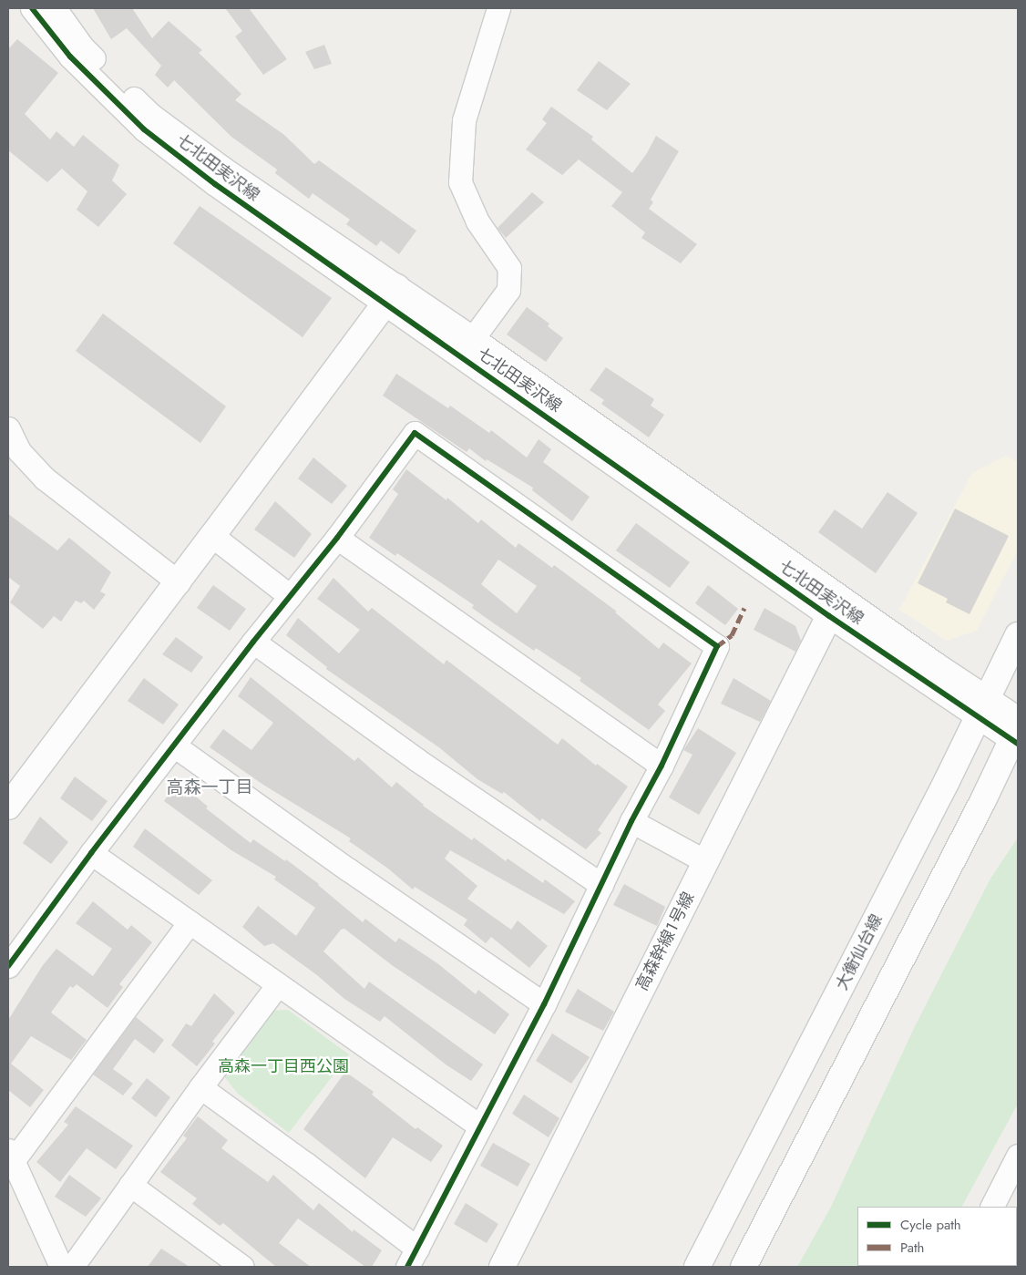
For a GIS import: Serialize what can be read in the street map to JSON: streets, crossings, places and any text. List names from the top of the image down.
{
  "streets": {
    "street": ["七北田実沢線", "高森幹線１号線", "大衡仙台線"]
  },
  "crossings": [
    ["七北田実沢線", "高森幹線１号線"],
    ["七北田実沢線", "大衡仙台線"]
  ],
  "districts": ["高森一丁目"],
  "parks": ["高森一丁目西公園"],
  "legend": ["Cycle path", "Path"]
}
